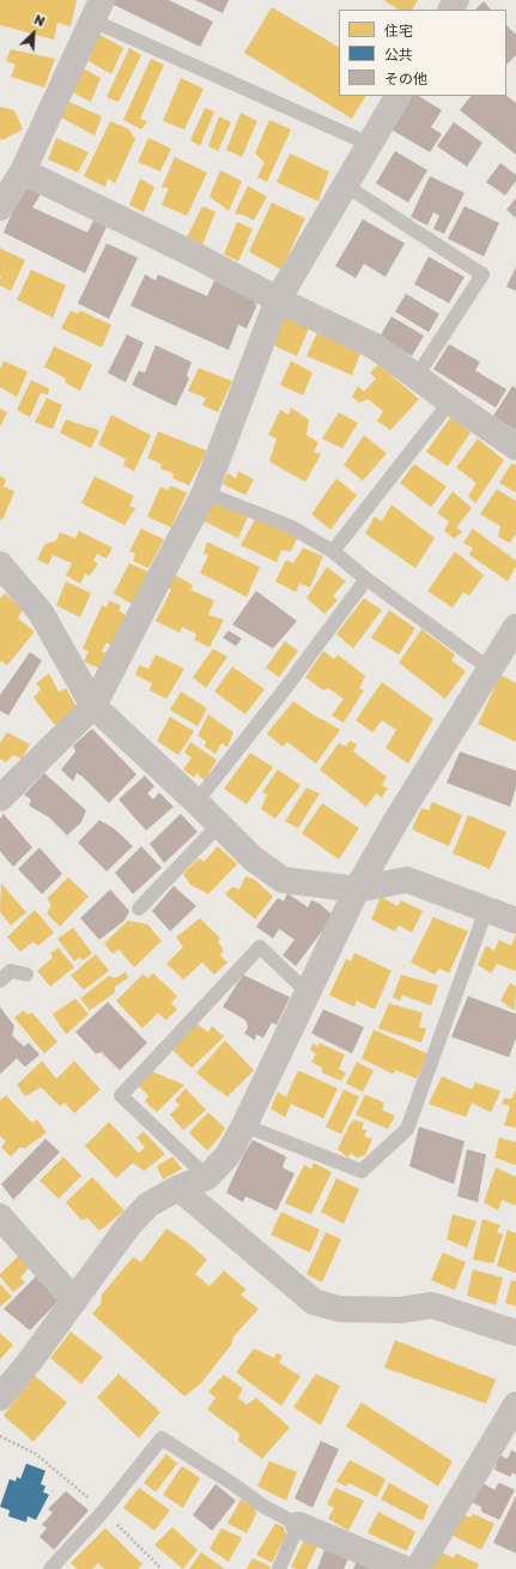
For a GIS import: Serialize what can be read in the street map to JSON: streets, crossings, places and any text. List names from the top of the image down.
{
  "legend": ["住宅", "公共", "その他"],
  "north": "top right"
}
